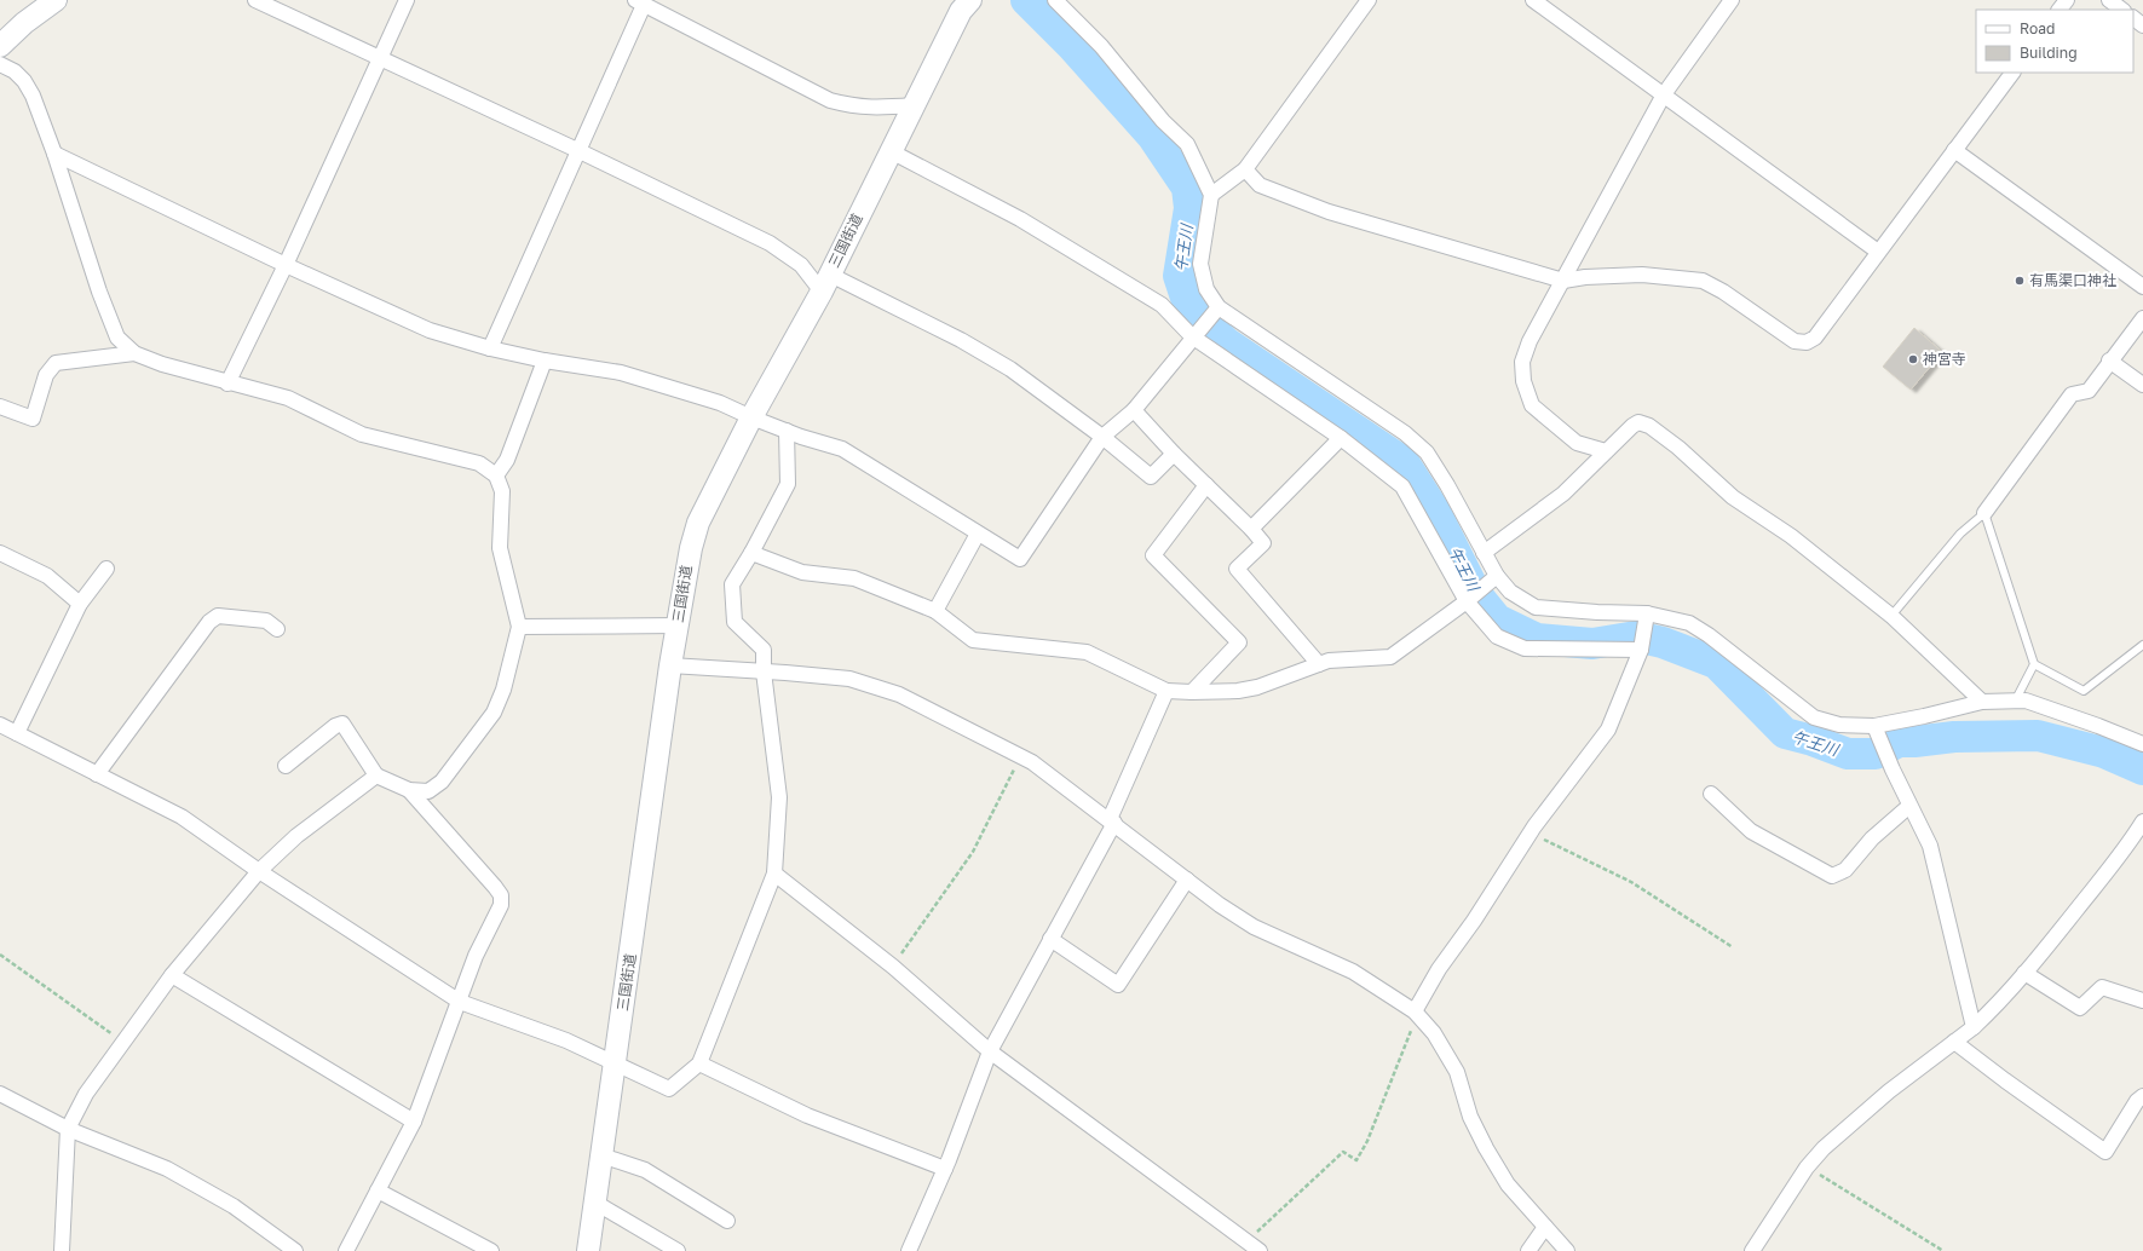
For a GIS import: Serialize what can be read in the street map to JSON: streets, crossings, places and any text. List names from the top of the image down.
{
  "streets": {
    "street": ["三国街道"]
  },
  "water": ["午王川"],
  "places": ["有馬渠口神社", "神宮寺"],
  "legend": ["Road", "Building"]
}
